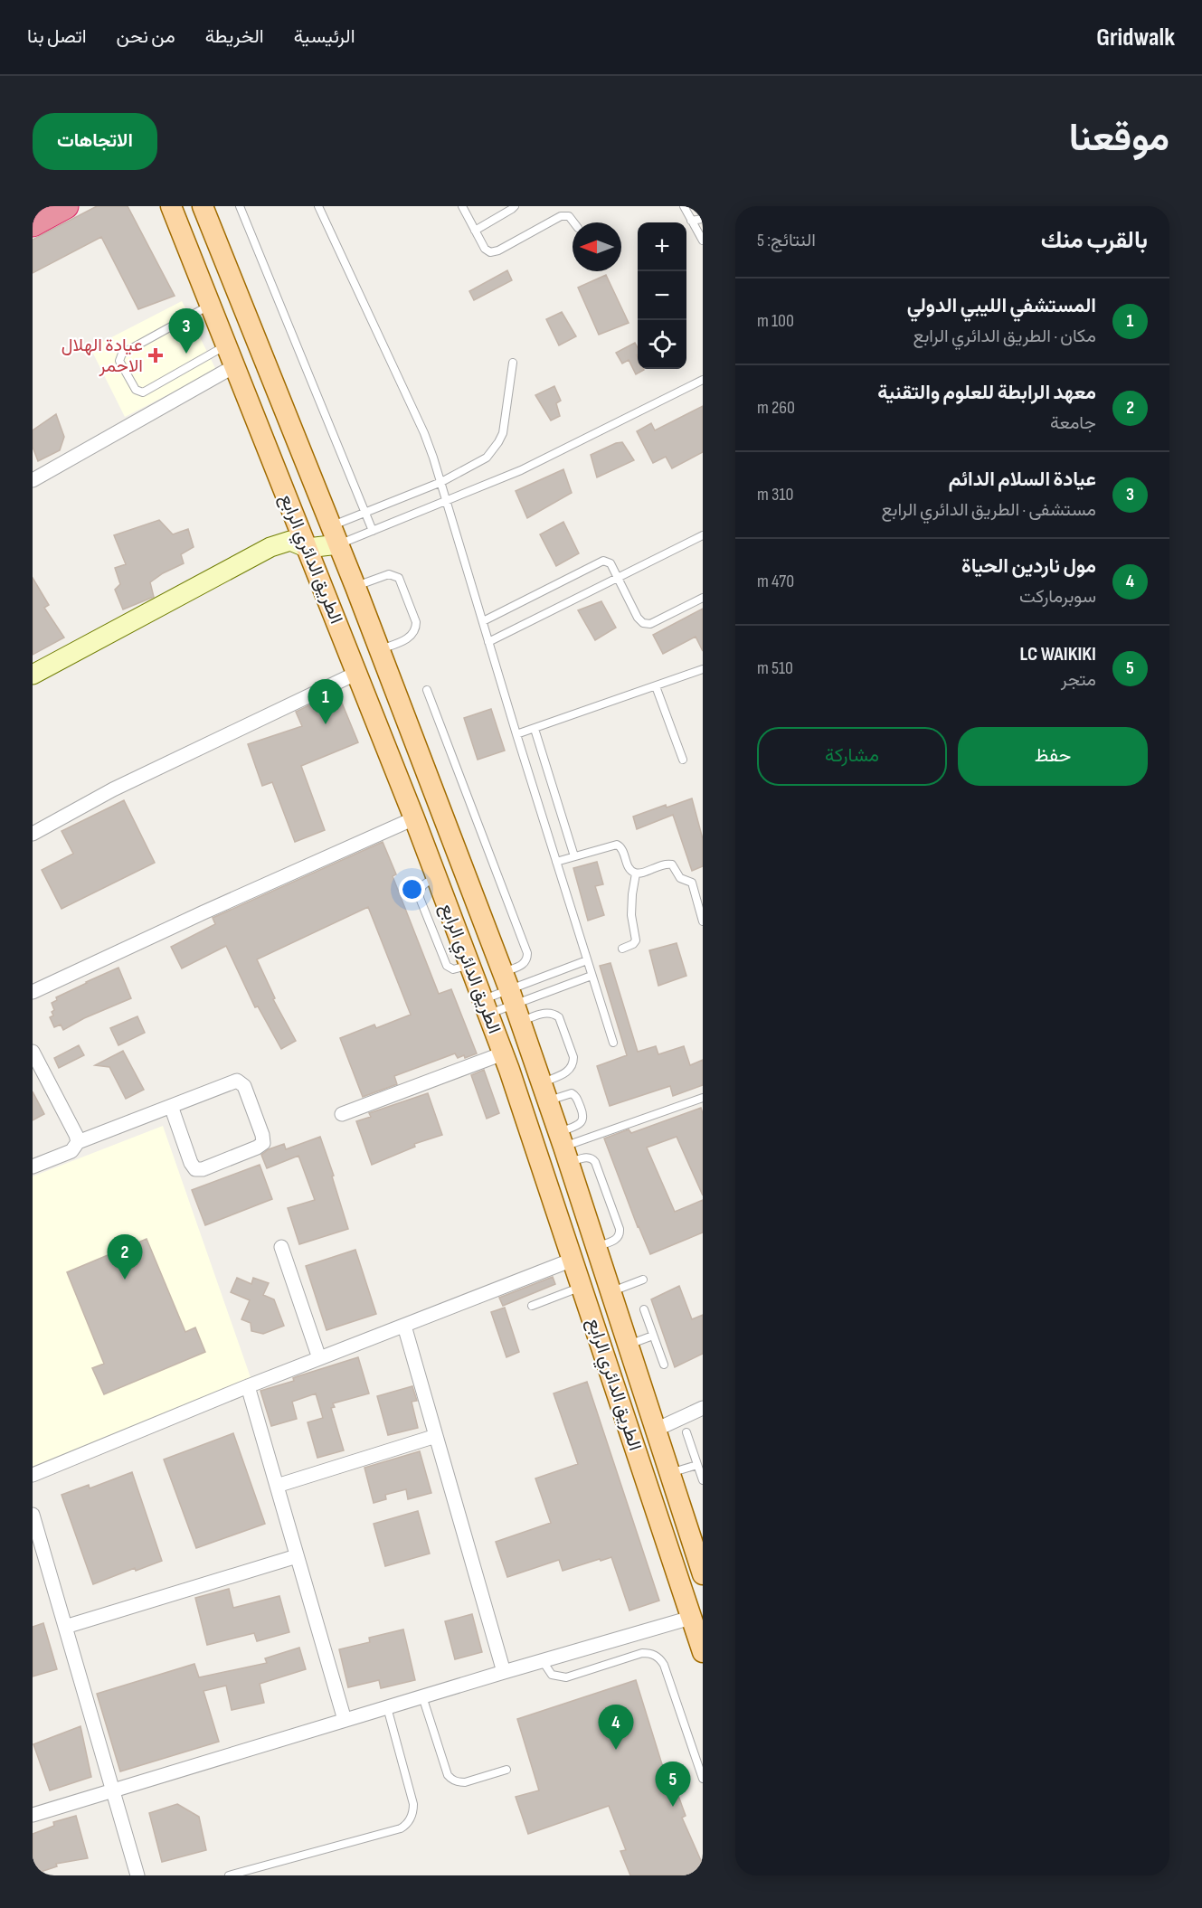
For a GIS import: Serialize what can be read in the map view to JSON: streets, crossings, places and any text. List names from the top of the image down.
{
  "streets": {
    "main road": ["الطريق الدائري الرابع"]
  },
  "places": {
    "health": ["عيادة الهلال الاحمر"]
  },
  "north": "left",
  "page": {
    "header": "Gridwalk",
    "nav": [
      "الرئيسية",
      "الخريطة",
      "من نحن",
      "اتصل بنا"
    ],
    "title": "موقعنا",
    "buttons": [
      "الاتجاهات",
      ["حفظ", "مشاركة"]
    ],
    "heading": ["بالقرب منك", "النتائج: 5"],
    "map_buttons": ["+", "−"],
    "list": [
      {
        "mark": "1",
        "name": "المستشفي الليبي الدولي",
        "note": "مكان · الطريق الدائري الرابع",
        "value": "100 m"
      },
      {
        "mark": "2",
        "name": "معهد الرابطة للعلوم والتقنية",
        "note": "جامعة",
        "value": "260 m"
      },
      {
        "mark": "3",
        "name": "عيادة السلام الدائم",
        "note": "مستشفى · الطريق الدائري الرابع",
        "value": "310 m"
      },
      {
        "mark": "4",
        "name": "مول ناردين الحياة",
        "note": "سوبرماركت",
        "value": "470 m"
      },
      {
        "mark": "5",
        "name": "LC WAIKIKI",
        "note": "متجر",
        "value": "510 m"
      }
    ],
    "pins": [
      "3",
      "1",
      "2",
      "4",
      "5"
    ]
  }
}
